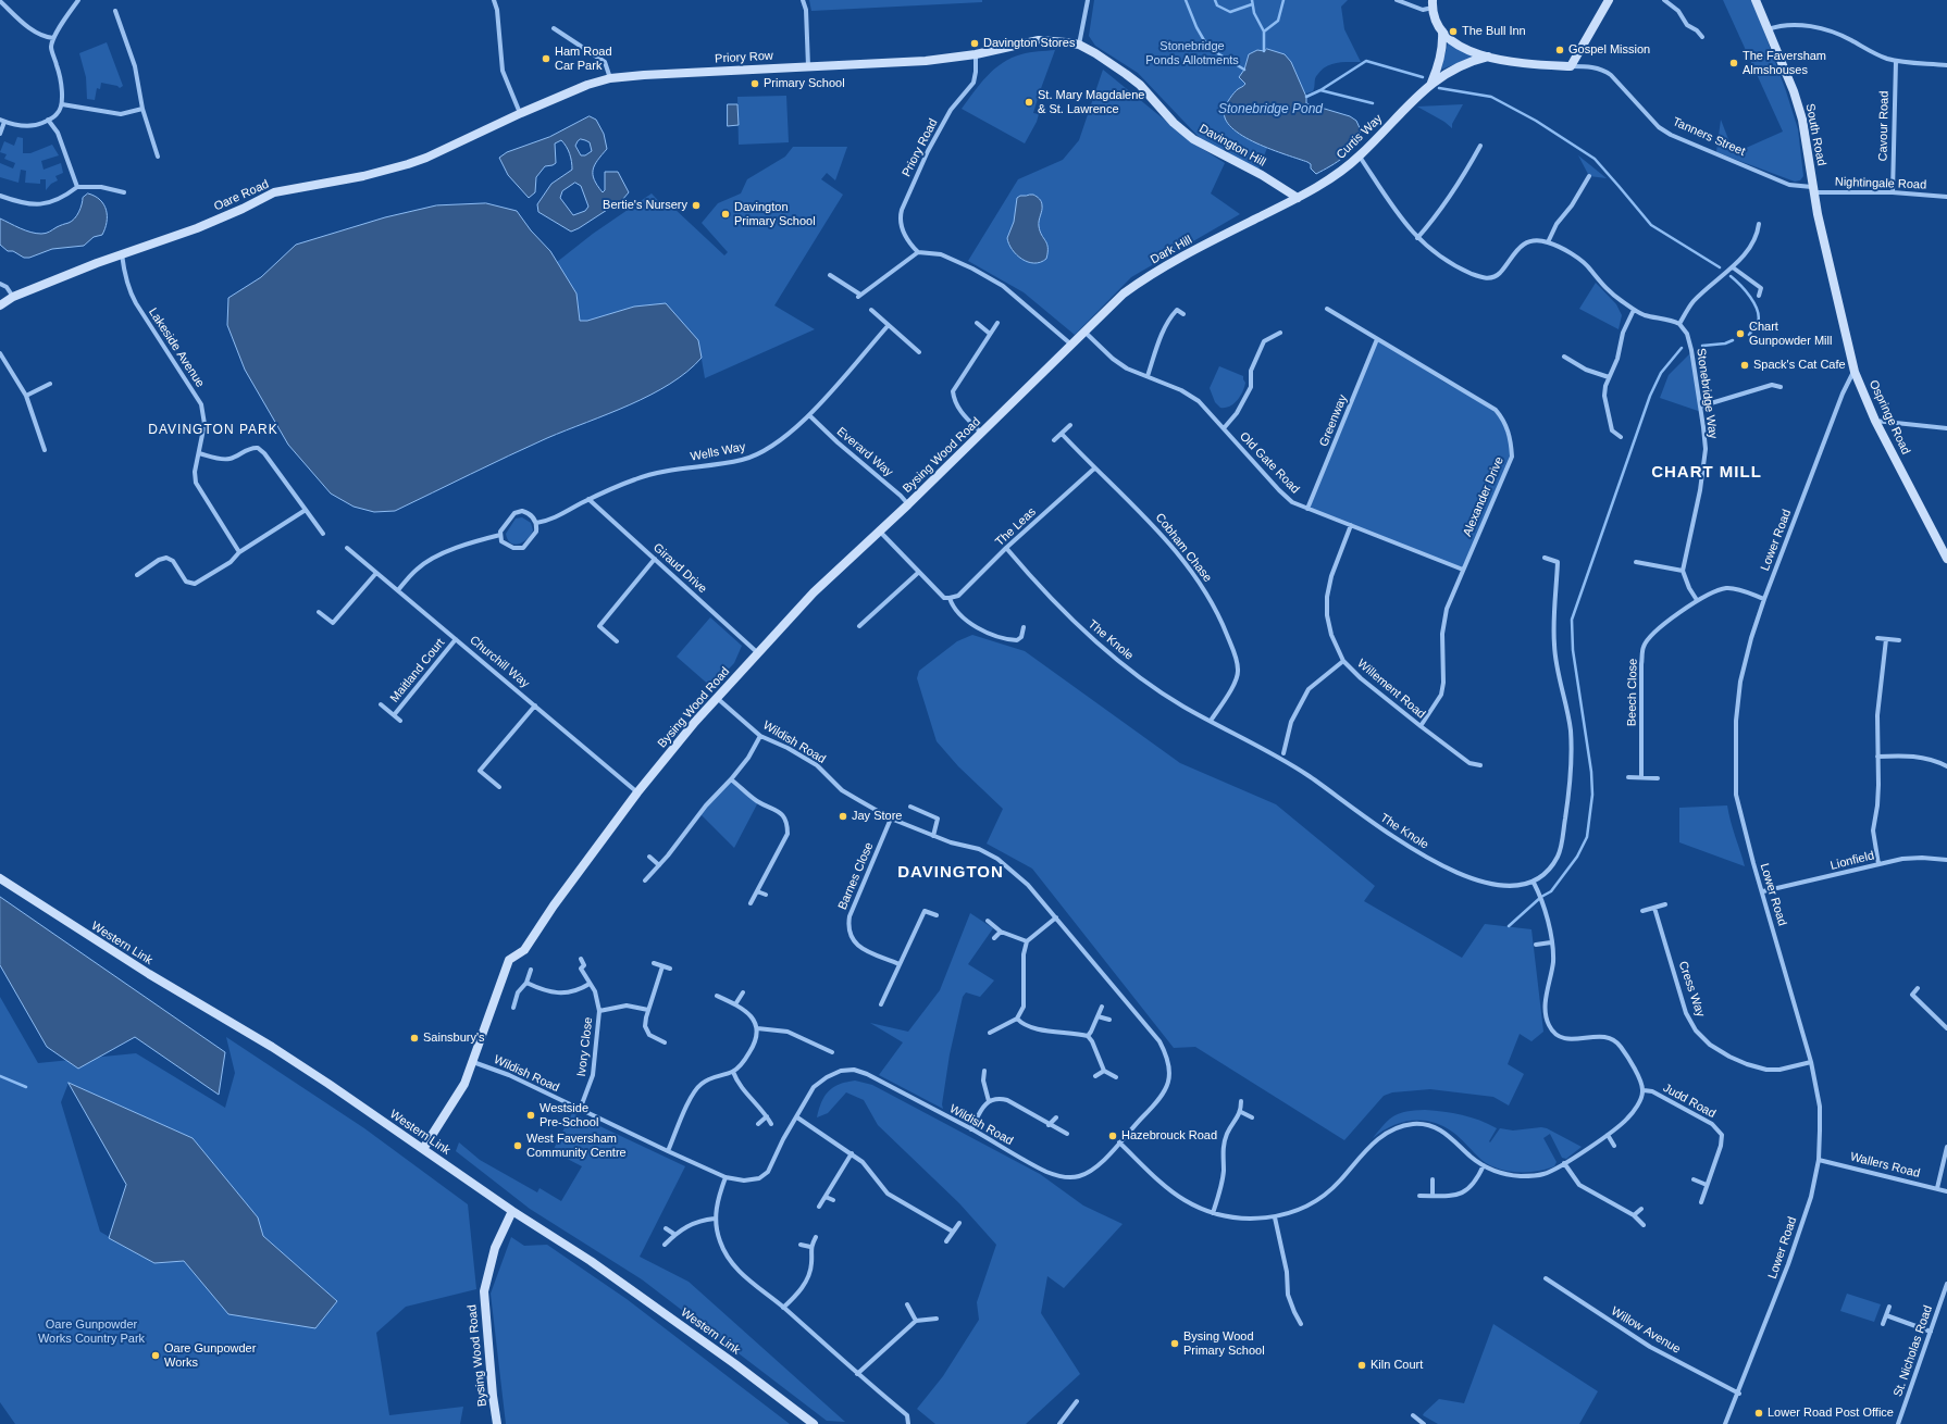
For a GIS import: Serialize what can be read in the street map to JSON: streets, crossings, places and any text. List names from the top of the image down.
{
  "streets": {
    "street": [
      "Priory Row",
      "Cavour Road",
      "South Road",
      "Curtis Way",
      "Tanners Street",
      "Davington Hill",
      "Priory Road",
      "Nightingale Road",
      "Oare Road",
      "Dark Hill",
      "Lakeside Avenue",
      "Stonebridge Way",
      "Ospringe Road",
      "Greenway",
      "Wells Way",
      "Everard Way",
      "Bysing Wood Road",
      "Old Gate Road",
      "Alexander Drive",
      "The Leas",
      "Lower Road",
      "Cobham Chase",
      "Giraud Drive",
      "The Knole",
      "Churchill Way",
      "Maitland Court",
      "Willement Road",
      "Beech Close",
      "Wildish Road",
      "Lionfield",
      "Barnes Close",
      "Western Link",
      "Cress Way",
      "Ivory Close",
      "Judd Road",
      "Wallers Road",
      "Willow Avenue",
      "St. Nicholas Road"
    ]
  },
  "crossings": [
    ["Priory Row", "Davington Hill"],
    ["Priory Row", "Priory Road"],
    ["Priory Row", "Oare Road"],
    ["Cavour Road", "Nightingale Road"],
    ["South Road", "Tanners Street"],
    ["South Road", "Nightingale Road"],
    ["South Road", "Ospringe Road"],
    ["Curtis Way", "Davington Hill"],
    ["Curtis Way", "Dark Hill"],
    ["Tanners Street", "Nightingale Road"],
    ["Davington Hill", "Priory Road"],
    ["Davington Hill", "Dark Hill"],
    ["Oare Road", "Lakeside Avenue"],
    ["Dark Hill", "Bysing Wood Road"],
    ["Dark Hill", "Old Gate Road"],
    ["Ospringe Road", "Lower Road"],
    ["Greenway", "Old Gate Road"],
    ["Greenway", "Alexander Drive"],
    ["Wells Way", "Everard Way"],
    ["Wells Way", "Giraud Drive"],
    ["Everard Way", "Bysing Wood Road"],
    ["Bysing Wood Road", "Giraud Drive"],
    ["Bysing Wood Road", "Churchill Way"],
    ["Bysing Wood Road", "Wildish Road"],
    ["Bysing Wood Road", "Western Link"],
    ["Old Gate Road", "Alexander Drive"],
    ["Old Gate Road", "Willement Road"],
    ["Alexander Drive", "Willement Road"],
    ["The Leas", "Cobham Chase"],
    ["The Leas", "The Knole"],
    ["Lower Road", "Beech Close"],
    ["Lower Road", "Lionfield"],
    ["Lower Road", "Cress Way"],
    ["Lower Road", "Wallers Road"],
    ["Lower Road", "Willow Avenue"],
    ["Cobham Chase", "The Knole"],
    ["Churchill Way", "Maitland Court"],
    ["Wildish Road", "Barnes Close"],
    ["Wildish Road", "Ivory Close"]
  ],
  "districts": ["DAVINGTON PARK", "CHART MILL", "DAVINGTON"],
  "water": ["Stonebridge Pond"],
  "parks": ["Stonebridge Ponds Allotments", "Oare Gunpowder Works Country Park"],
  "places": [
    "The Bull Inn",
    "Davington Stores",
    "Gospel Mission",
    "Ham Road Car Park",
    "The Faversham Almshouses",
    "Primary School",
    "St. Mary Magdalene & St. Lawrence",
    "Bertie's Nursery",
    "Davington Primary School",
    "Chart Gunpowder Mill",
    "Spack's Cat Cafe",
    "Jay Store",
    "Sainsbury's",
    "Westside Pre-School",
    "Hazebrouck Road",
    "West Faversham Community Centre",
    "Bysing Wood Primary School",
    "Oare Gunpowder Works",
    "Kiln Court",
    "Lower Road Post Office"
  ]
}
